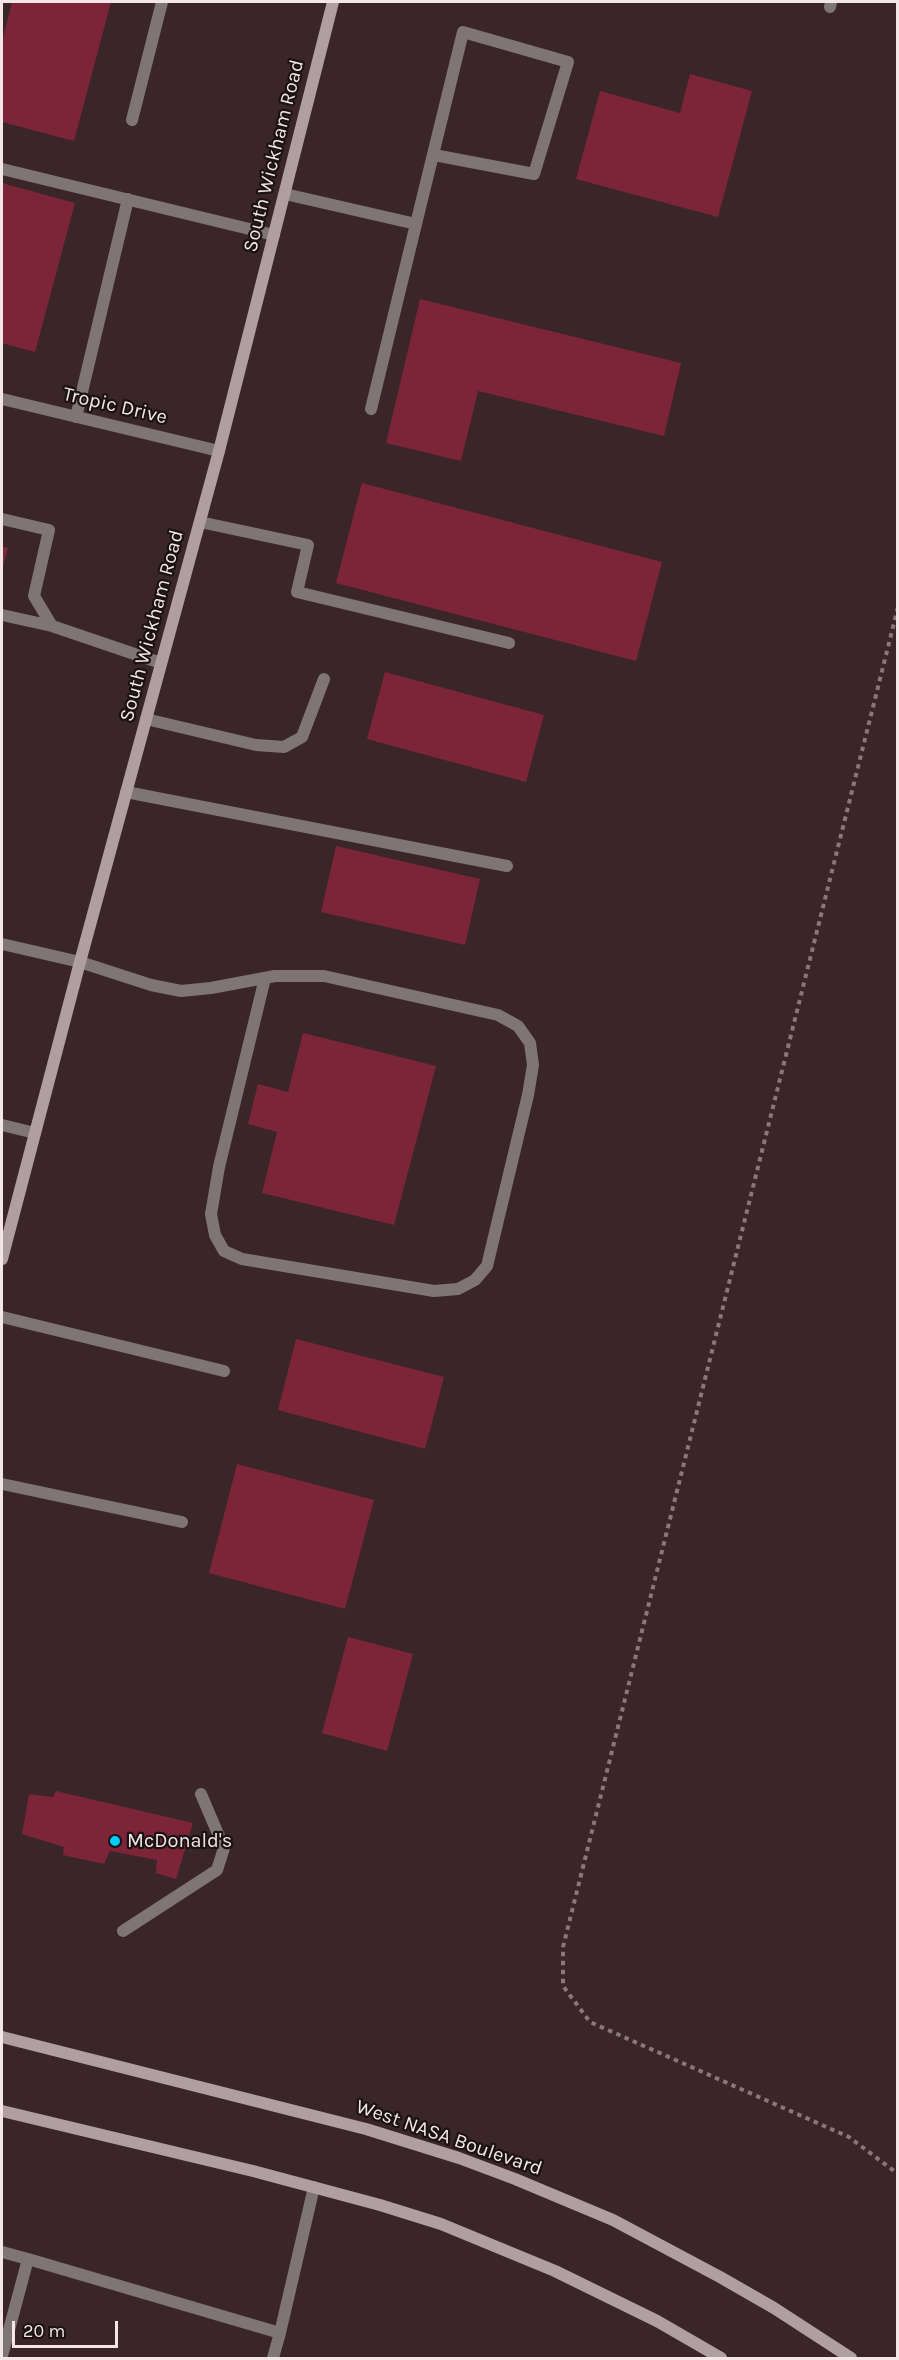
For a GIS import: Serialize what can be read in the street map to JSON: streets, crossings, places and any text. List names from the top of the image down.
{
  "streets": {
    "main road": ["South Wickham Road", "West NASA Boulevard"],
    "street": ["Tropic Drive"]
  },
  "crossings": [
    ["South Wickham Road", "Tropic Drive"]
  ],
  "places": ["McDonald's"],
  "scale_bar": "20 m"
}
